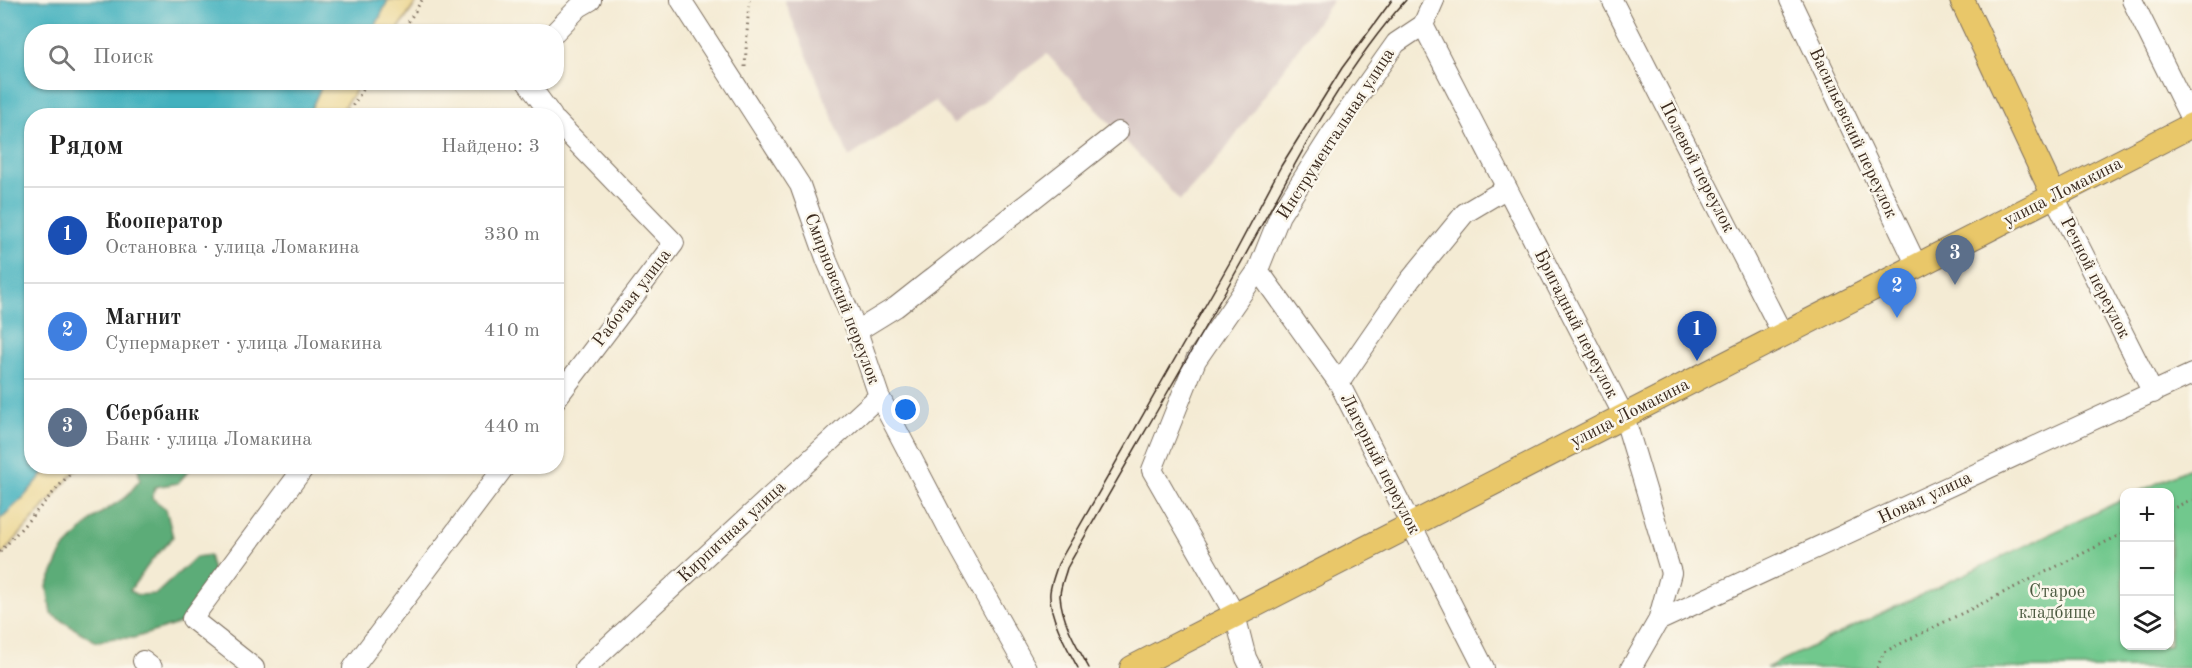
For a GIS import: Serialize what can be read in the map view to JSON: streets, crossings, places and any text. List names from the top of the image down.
{
  "streets": {
    "main road": ["улица Ломакина", "Речной переулок"],
    "street": [
      "Васильевский переулок",
      "Инструментальная улица",
      "Полевой переулок",
      "Рабочая улица",
      "Смирновский переулок",
      "Бригадный переулок",
      "Лагерный переулок",
      "Новая улица",
      "Кирпичная улица"
    ]
  },
  "crossings": [
    ["Васильевский переулок", "улица Ломакина"],
    ["Инструментальная улица", "улица Ломакина"],
    ["Инструментальная улица", "Бригадный переулок"],
    ["Инструментальная улица", "Лагерный переулок"],
    ["Полевой переулок", "улица Ломакина"],
    ["улица Ломакина", "Речной переулок"],
    ["улица Ломакина", "Бригадный переулок"],
    ["улица Ломакина", "Лагерный переулок"],
    ["Речной переулок", "Новая улица"],
    ["Смирновский переулок", "Кирпичная улица"],
    ["Бригадный переулок", "Новая улица"]
  ],
  "parks": ["Старое кладбище"],
  "page": {
    "search": "Поиск",
    "heading": ["Рядом", "Найдено: 3"],
    "list": [
      {
        "mark": "1",
        "name": "Кооператор",
        "note": "Остановка · улица Ломакина",
        "value": "330 m"
      },
      {
        "mark": "2",
        "name": "Магнит",
        "note": "Супермаркет · улица Ломакина",
        "value": "410 m"
      },
      {
        "mark": "3",
        "name": "Сбербанк",
        "note": "Банк · улица Ломакина",
        "value": "440 m"
      }
    ],
    "pins": ["3", "2", "1"],
    "map_buttons": ["+", "−"]
  }
}
